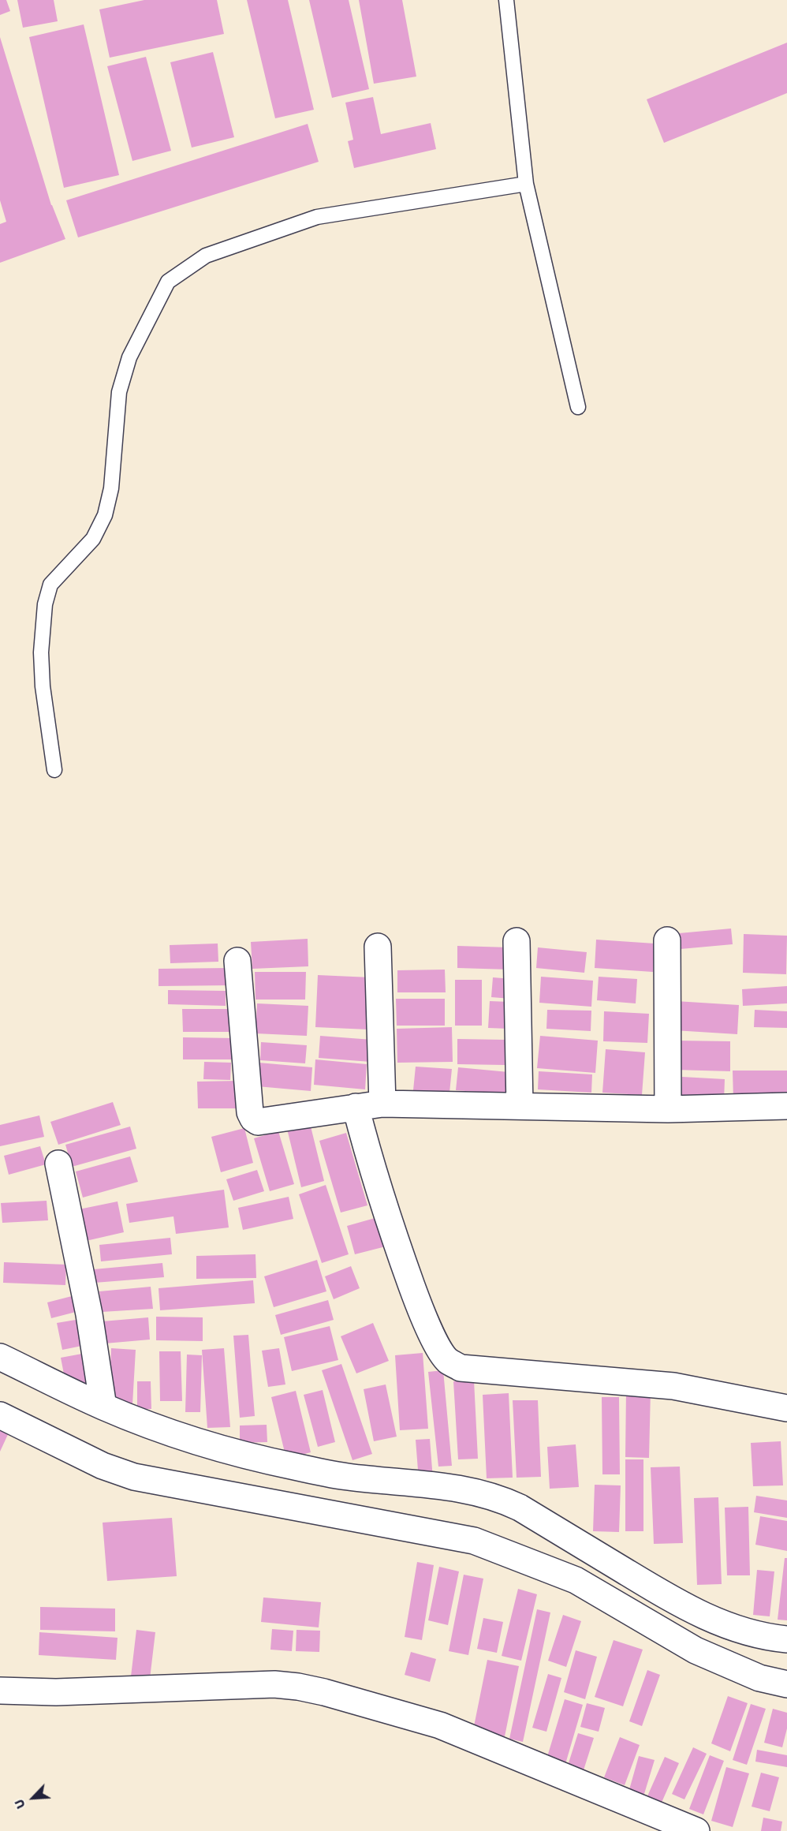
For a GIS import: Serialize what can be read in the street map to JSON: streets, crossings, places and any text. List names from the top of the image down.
{
  "north": "bottom left"
}
